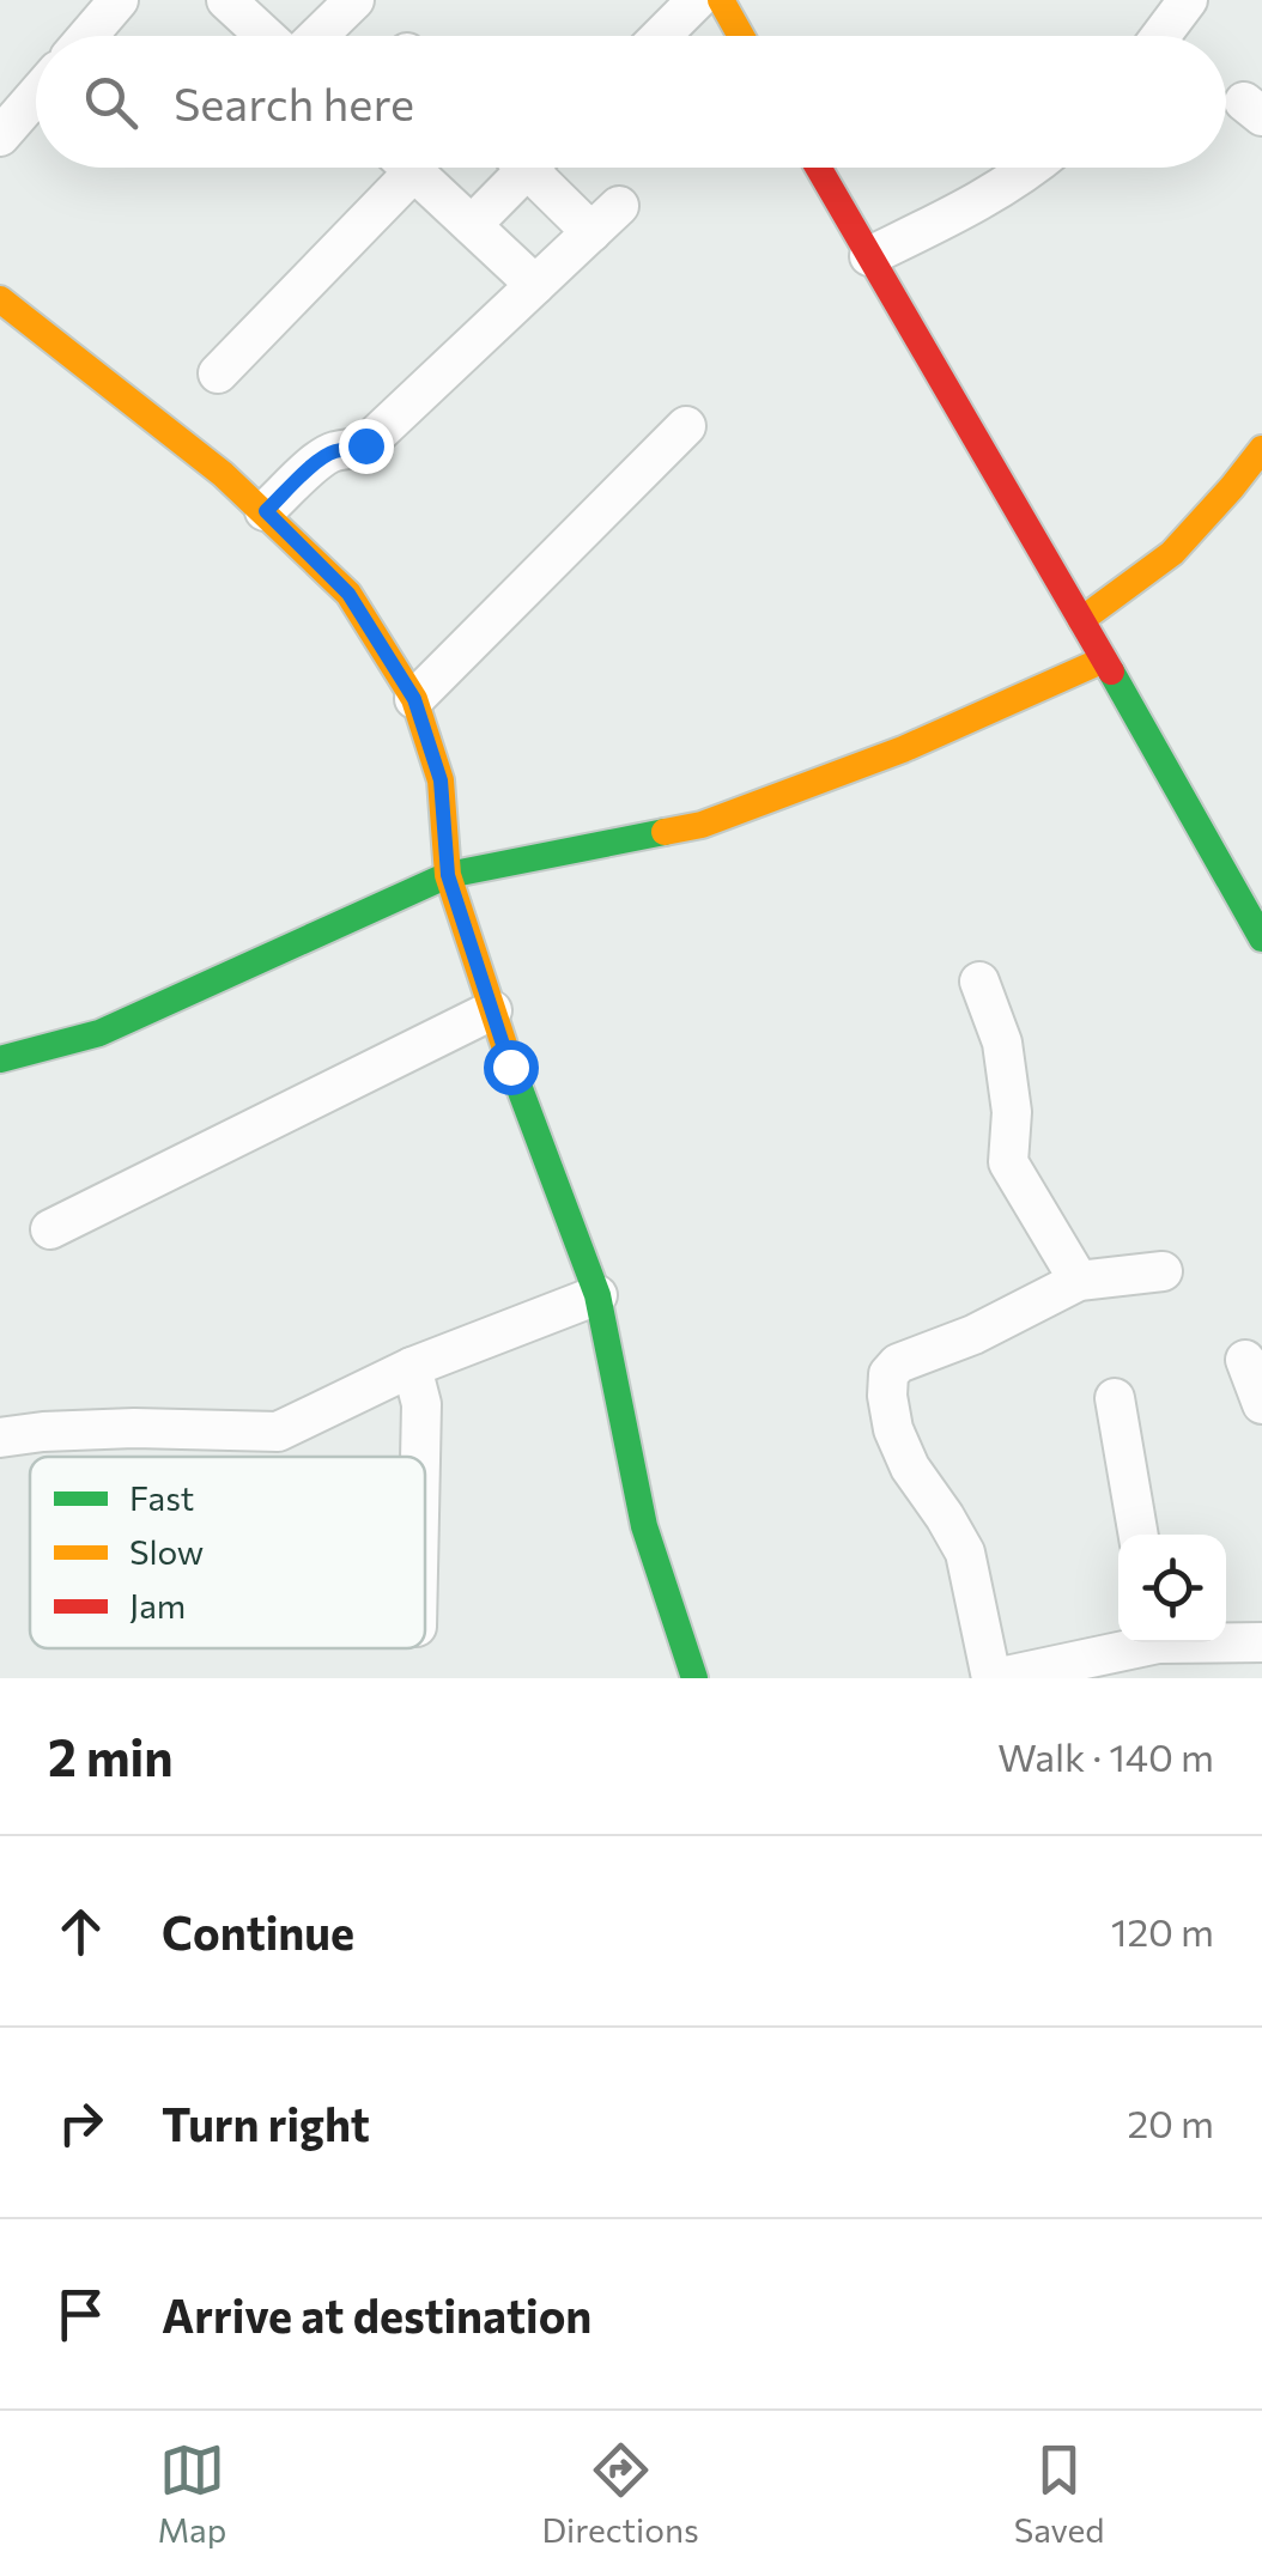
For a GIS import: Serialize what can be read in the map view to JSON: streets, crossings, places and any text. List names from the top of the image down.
{
  "legend": ["Fast", "Slow", "Jam"],
  "page": {
    "search": "Search here",
    "heading": ["2 min", "Walk · 140 m"],
    "list": [
      ["Continue", "120 m"],
      ["Turn right", "20 m"],
      "Arrive at destination"
    ],
    "nav": ["Map", "Directions", "Saved"]
  }
}
